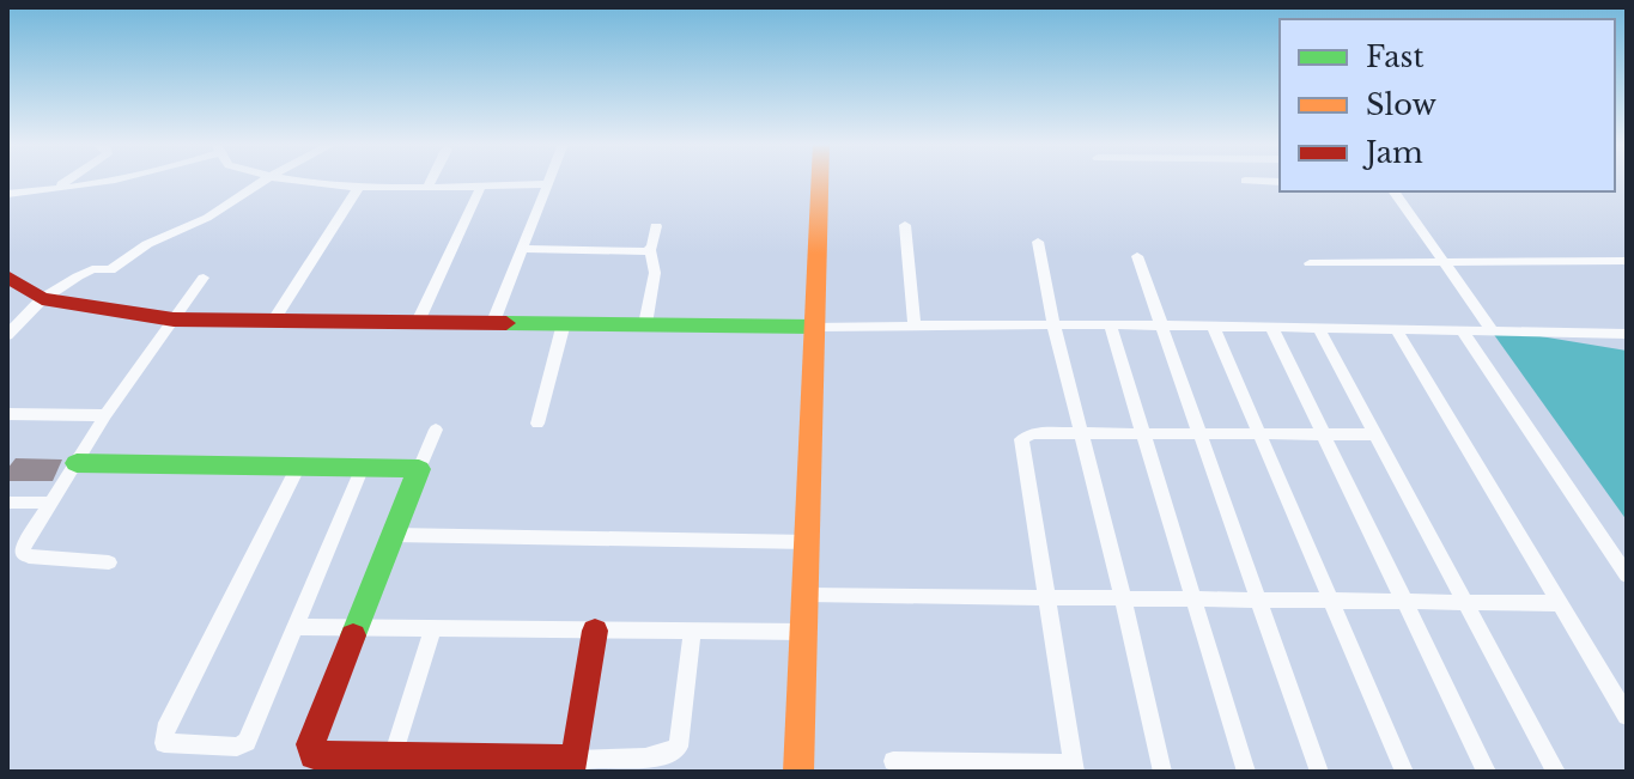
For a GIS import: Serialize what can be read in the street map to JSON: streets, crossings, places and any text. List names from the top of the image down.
{
  "legend": ["Fast", "Slow", "Jam"]
}
